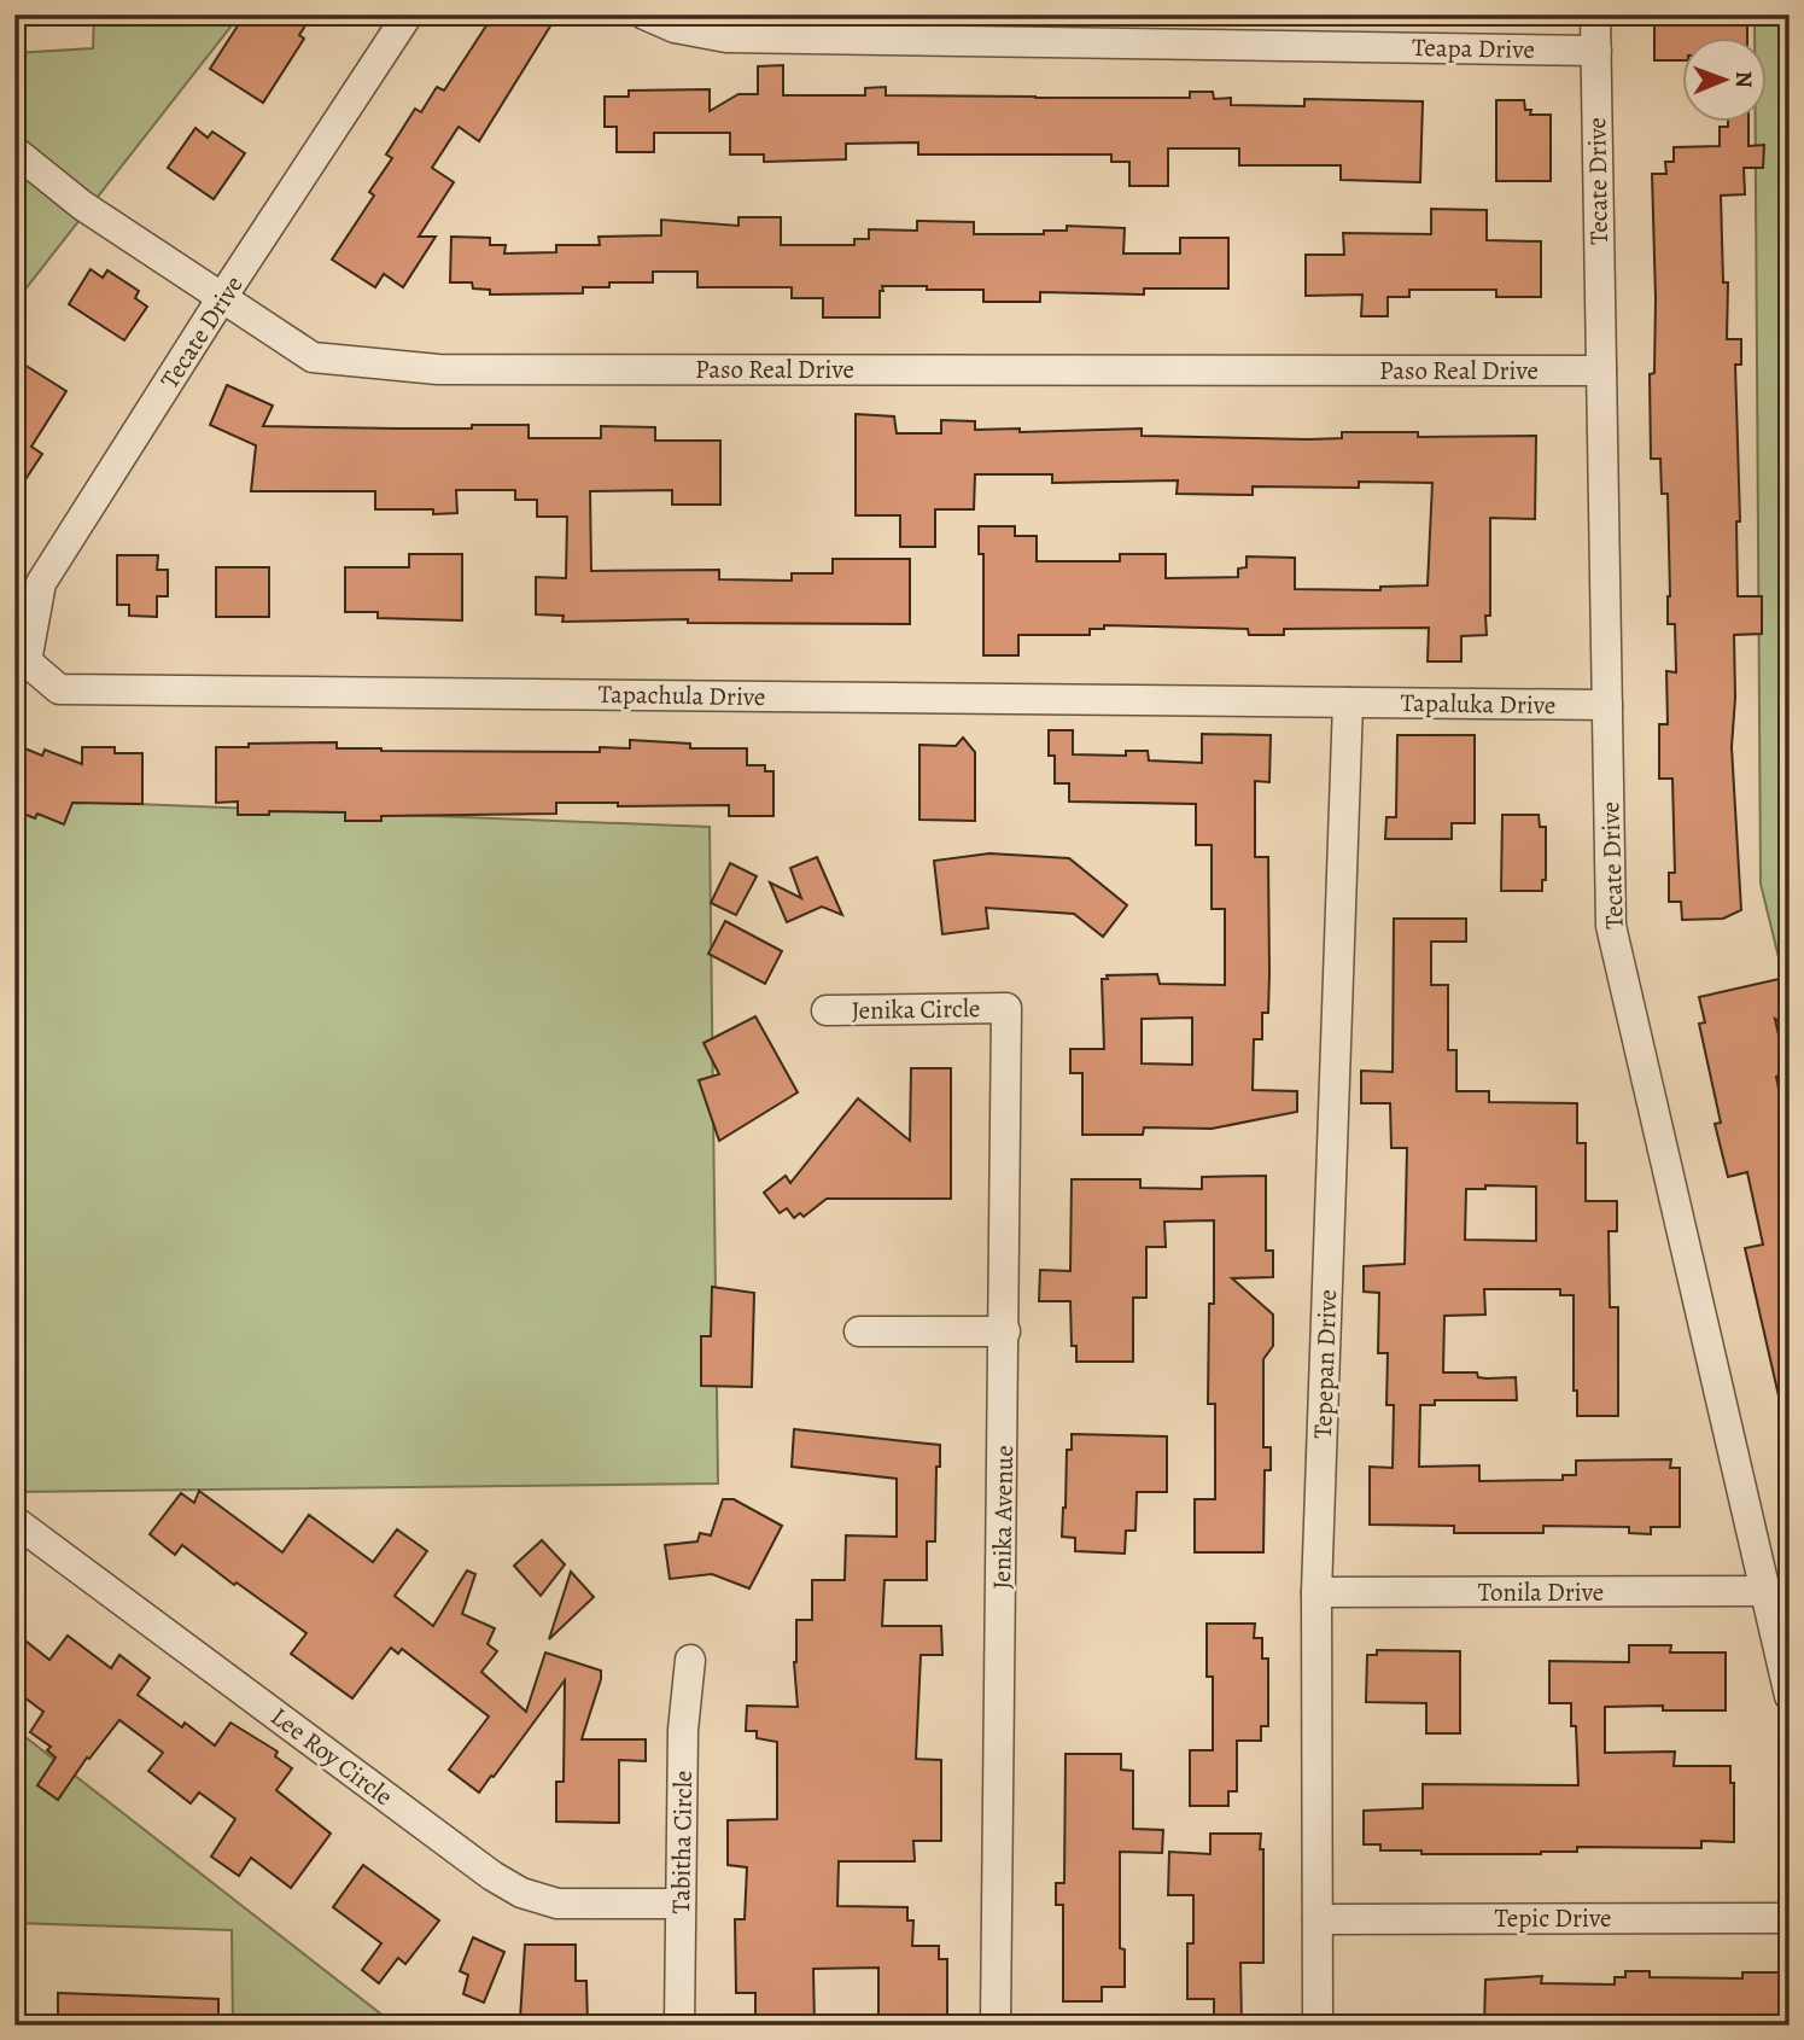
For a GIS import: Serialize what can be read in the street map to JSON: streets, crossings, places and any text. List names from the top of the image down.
{
  "streets": {
    "street": [
      "Teapa Drive",
      "Tecate Drive",
      "Paso Real Drive",
      "Tapachula Drive",
      "Tapaluka Drive",
      "Jenika Circle",
      "Tepepan Drive",
      "Jenika Avenue",
      "Tonila Drive",
      "Lee Roy Circle",
      "Tabitha Circle",
      "Tepic Drive"
    ]
  },
  "crossings": [
    ["Teapa Drive", "Tecate Drive"],
    ["Tecate Drive", "Paso Real Drive"],
    ["Tecate Drive", "Tapachula Drive"],
    ["Tecate Drive", "Tapaluka Drive"],
    ["Tecate Drive", "Tonila Drive"],
    ["Tapachula Drive", "Tapaluka Drive"],
    ["Tapachula Drive", "Tepepan Drive"],
    ["Tapaluka Drive", "Tepepan Drive"],
    ["Jenika Circle", "Jenika Avenue"],
    ["Tepepan Drive", "Tonila Drive"],
    ["Tepepan Drive", "Tepic Drive"],
    ["Lee Roy Circle", "Tabitha Circle"]
  ],
  "north": "right"
}
